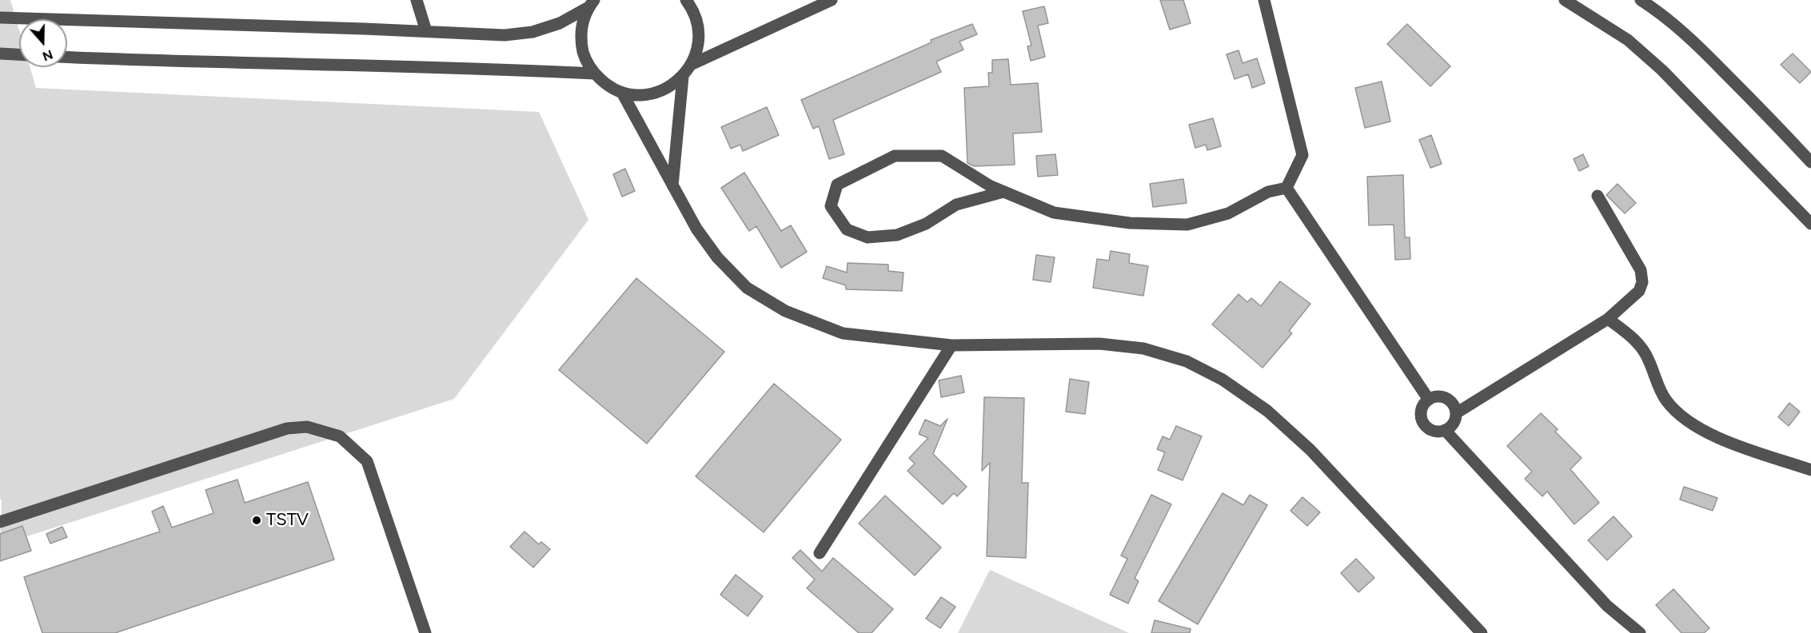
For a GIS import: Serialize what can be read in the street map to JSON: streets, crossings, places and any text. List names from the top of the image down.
{
  "places": ["TSTV"],
  "north": "bottom"
}
